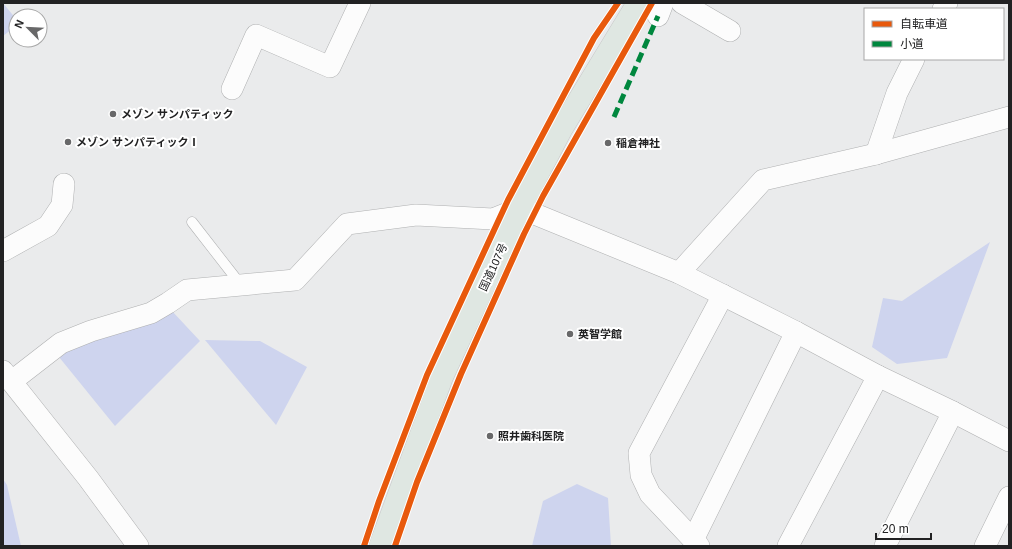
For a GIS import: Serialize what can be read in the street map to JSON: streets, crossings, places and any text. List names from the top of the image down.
{
  "streets": {
    "highway": ["国道107号"]
  },
  "places": [
    "メゾン サンパティック",
    "メゾン サンパティックⅠ",
    "稲倉神社",
    "英智学館",
    "照井歯科医院"
  ],
  "legend": ["自転車道", "小道"],
  "scale_bar": "20 m",
  "north": "top left"
}
